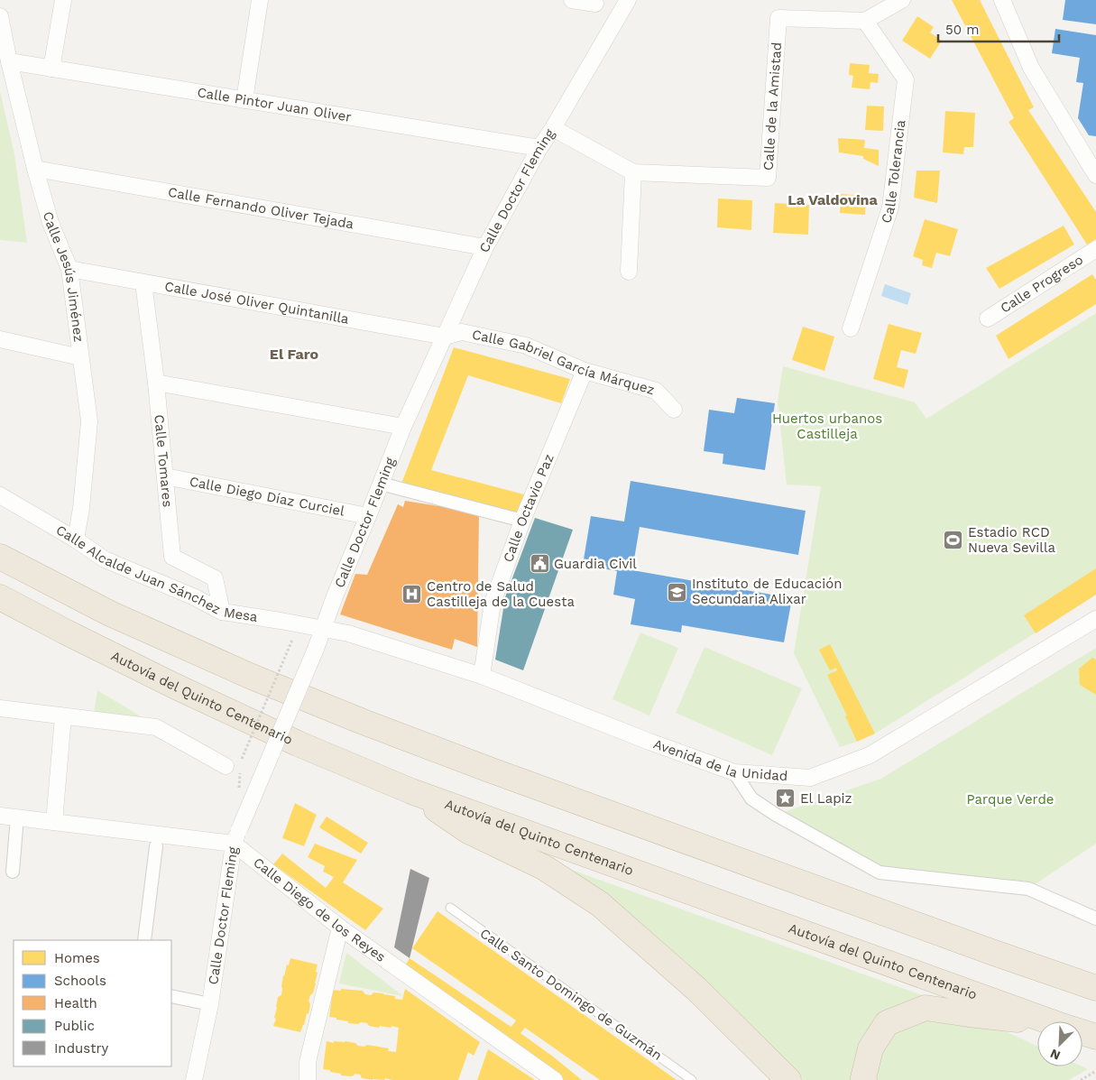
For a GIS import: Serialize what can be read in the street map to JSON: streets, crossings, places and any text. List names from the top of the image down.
{
  "streets": {
    "highway": ["Autovía del Quinto Centenario"],
    "street": [
      "Calle Pintor Juan Oliver",
      "Calle de la Amistad",
      "Calle Tolerancia",
      "Calle Doctor Fleming",
      "Calle Fernando Oliver Tejada",
      "Calle Jesús Jiménez",
      "Calle Progreso",
      "Calle José Oliver Quintanilla",
      "Calle Gabriel García Márquez",
      "Calle Tomares",
      "Calle Diego Díaz Curciel",
      "Calle Octavio Paz",
      "Calle Alcalde Juan Sánchez Mesa",
      "Avenida de la Unidad",
      "Calle Diego de los Reyes"
    ],
    "lane": ["Calle Santo Domingo de Guzmán"]
  },
  "crossings": [
    ["Calle Pintor Juan Oliver", "Calle Doctor Fleming"],
    ["Calle Pintor Juan Oliver", "Calle Jesús Jiménez"],
    ["Calle de la Amistad", "Calle Tolerancia"],
    ["Calle de la Amistad", "Calle Doctor Fleming"],
    ["Calle Doctor Fleming", "Calle Fernando Oliver Tejada"],
    ["Calle Doctor Fleming", "Calle José Oliver Quintanilla"],
    ["Calle Doctor Fleming", "Calle Gabriel García Márquez"],
    ["Calle Doctor Fleming", "Calle Diego Díaz Curciel"],
    ["Calle Doctor Fleming", "Calle Alcalde Juan Sánchez Mesa"],
    ["Calle Doctor Fleming", "Avenida de la Unidad"],
    ["Calle Doctor Fleming", "Calle Diego de los Reyes"],
    ["Calle Fernando Oliver Tejada", "Calle Jesús Jiménez"],
    ["Calle Jesús Jiménez", "Calle José Oliver Quintanilla"],
    ["Calle Jesús Jiménez", "Calle Alcalde Juan Sánchez Mesa"],
    ["Calle José Oliver Quintanilla", "Calle Gabriel García Márquez"],
    ["Calle José Oliver Quintanilla", "Calle Tomares"],
    ["Calle Gabriel García Márquez", "Calle Octavio Paz"],
    ["Calle Tomares", "Calle Diego Díaz Curciel"],
    ["Calle Tomares", "Calle Alcalde Juan Sánchez Mesa"],
    ["Calle Octavio Paz", "Avenida de la Unidad"],
    ["Calle Alcalde Juan Sánchez Mesa", "Avenida de la Unidad"]
  ],
  "districts": ["La Valdovina", "El Faro"],
  "parks": ["Huertos urbanos Castilleja", "Parque Verde"],
  "places": {
    "sports": ["Estadio RCD Nueva Sevilla"],
    "public building": ["Guardia Civil"],
    "school or university": ["Instituto de Educación Secundaria Alixar"],
    "hospital": ["Centro de Salud Castilleja de la Cuesta"],
    "place": ["El Lapiz"]
  },
  "legend": [
    "Homes",
    "Schools",
    "Health",
    "Public",
    "Industry"
  ],
  "scale_bar": "50 m",
  "north": "bottom left"
}
